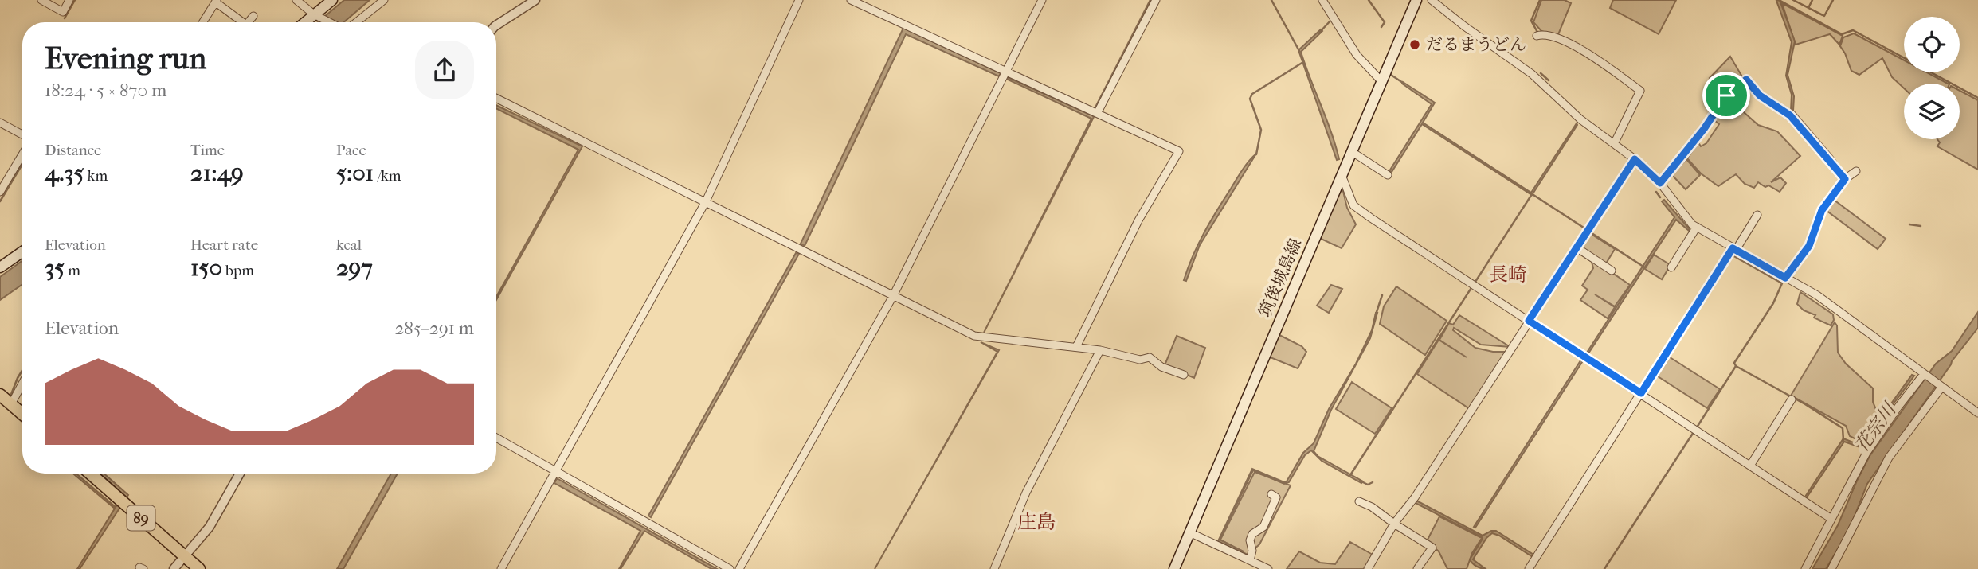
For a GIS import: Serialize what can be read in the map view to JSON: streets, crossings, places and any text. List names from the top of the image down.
{
  "streets": {
    "main road": ["筑後城島線", "89"]
  },
  "districts": ["長崎", "庄島"],
  "water": ["花宗川"],
  "places": ["だるまうどん"],
  "page": {
    "heading": ["Evening run", "18:24 · 5 × 870 m"],
    "stats": [
      ["Distance", "4.35 km"],
      ["Time", "21:49"],
      ["Pace", "5:01 /km"],
      ["Elevation", "35 m"],
      ["Heart rate", "150 bpm"],
      ["kcal", "297"]
    ],
    "chart": ["Elevation", "285–291 m"]
  }
}
